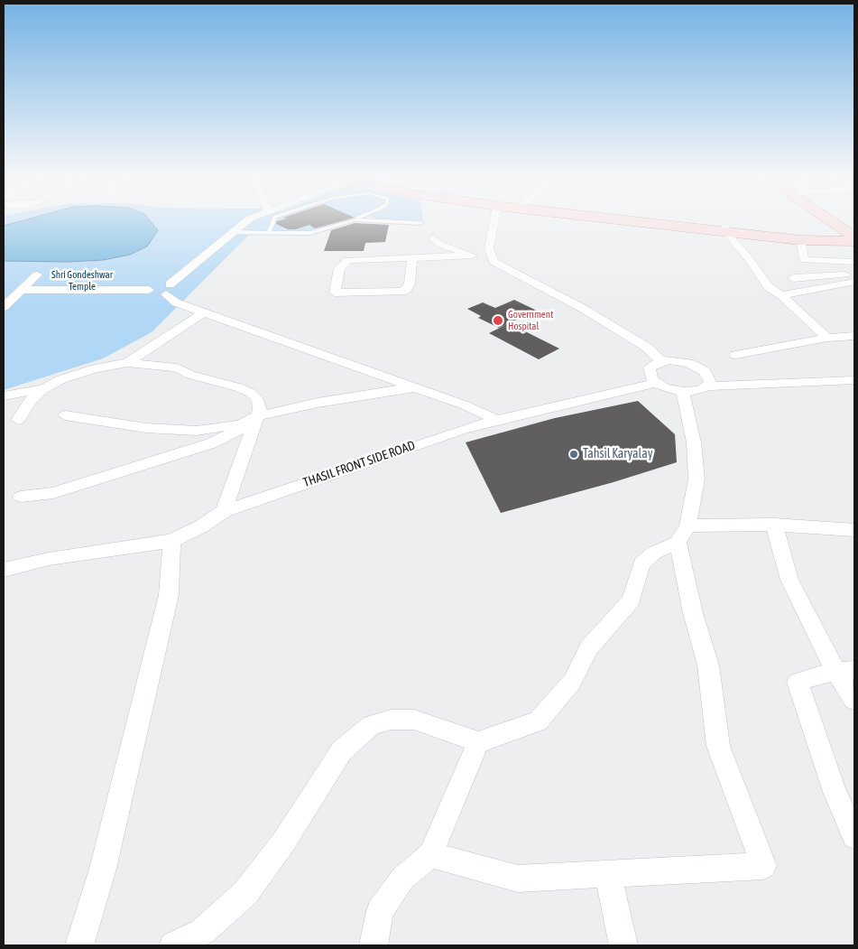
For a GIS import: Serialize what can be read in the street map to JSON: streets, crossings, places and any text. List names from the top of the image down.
{
  "streets": {
    "street": ["THASIL FRONT SIDE ROAD"]
  },
  "parks": ["Shri Gondeshwar Temple"],
  "places": ["Government Hospital", "Tahsil Karyalay"]
}
